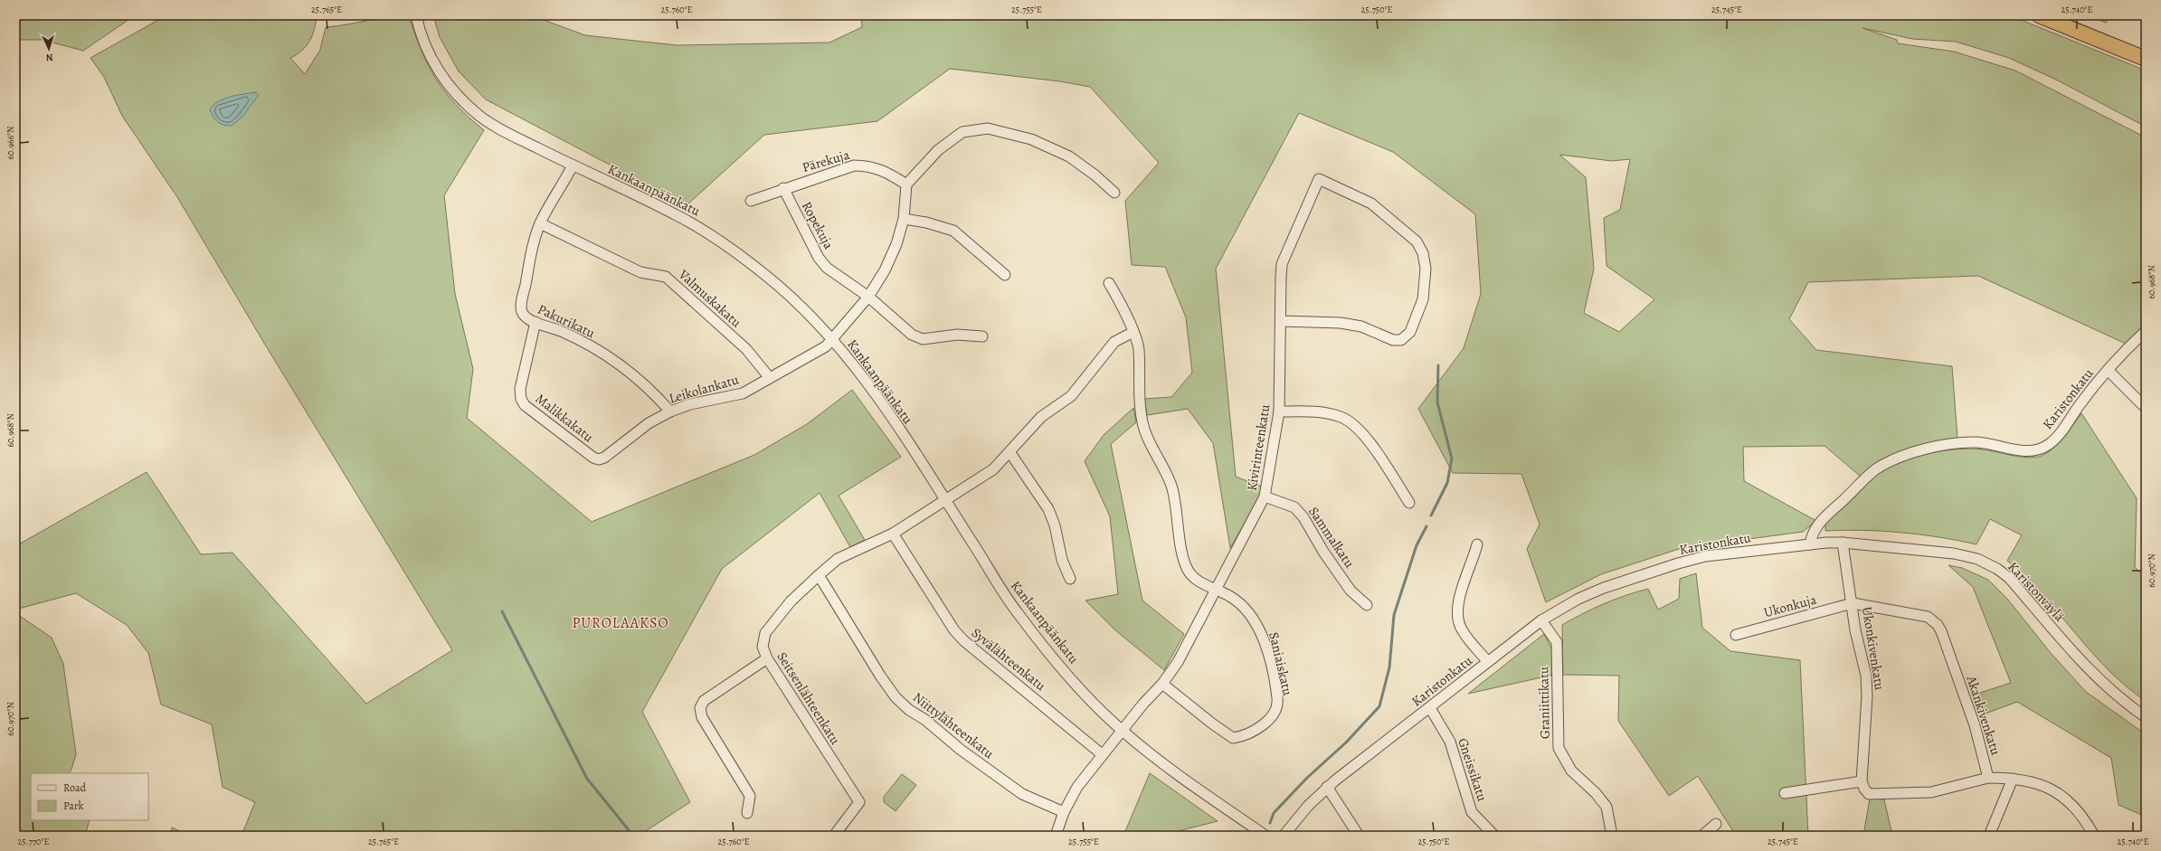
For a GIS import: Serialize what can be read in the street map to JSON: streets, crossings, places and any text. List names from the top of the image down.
{
  "streets": {
    "street": [
      "Pärekuja",
      "Kankaanpäänkatu",
      "Ropekuja",
      "Valmuskakatu",
      "Pakurikatu",
      "Leikolankatu",
      "Karistonkatu",
      "Malikkakatu",
      "Kivirinteenkatu",
      "Sammalkatu",
      "Karistonväylä",
      "Ukonkuja",
      "Ukonkivenkatu",
      "Syvälähteenkatu",
      "Saniaiskatu",
      "Seitsenlähteenkatu",
      "Graniittikatu",
      "Akankivenkatu",
      "Niittylähteenkatu",
      "Gneissikatu"
    ]
  },
  "crossings": [
    ["Pärekuja", "Ropekuja"],
    ["Pärekuja", "Leikolankatu"],
    ["Kankaanpäänkatu", "Pakurikatu"],
    ["Kankaanpäänkatu", "Leikolankatu"],
    ["Kankaanpäänkatu", "Kivirinteenkatu"],
    ["Kankaanpäänkatu", "Seitsenlähteenkatu"],
    ["Ropekuja", "Leikolankatu"],
    ["Valmuskakatu", "Pakurikatu"],
    ["Valmuskakatu", "Leikolankatu"],
    ["Pakurikatu", "Leikolankatu"],
    ["Pakurikatu", "Malikkakatu"],
    ["Leikolankatu", "Malikkakatu"],
    ["Karistonkatu", "Karistonväylä"],
    ["Karistonkatu", "Graniittikatu"],
    ["Karistonkatu", "Gneissikatu"],
    ["Kivirinteenkatu", "Sammalkatu"],
    ["Kivirinteenkatu", "Syvälähteenkatu"],
    ["Kivirinteenkatu", "Saniaiskatu"],
    ["Kivirinteenkatu", "Niittylähteenkatu"],
    ["Karistonväylä", "Ukonkivenkatu"],
    ["Ukonkuja", "Ukonkivenkatu"],
    ["Ukonkuja", "Akankivenkatu"],
    ["Ukonkivenkatu", "Akankivenkatu"],
    ["Syvälähteenkatu", "Seitsenlähteenkatu"],
    ["Seitsenlähteenkatu", "Niittylähteenkatu"]
  ],
  "districts": ["PUROLAAKSO"],
  "legend": ["Road", "Park"],
  "north": "bottom",
  "coordinates": [
    "25.765°E",
    "25.760°E",
    "25.755°E",
    "25.750°E",
    "25.745°E",
    "25.740°E",
    "60.966°N",
    "60.968°N",
    "60.970°N",
    "25.770°E"
  ]
}
